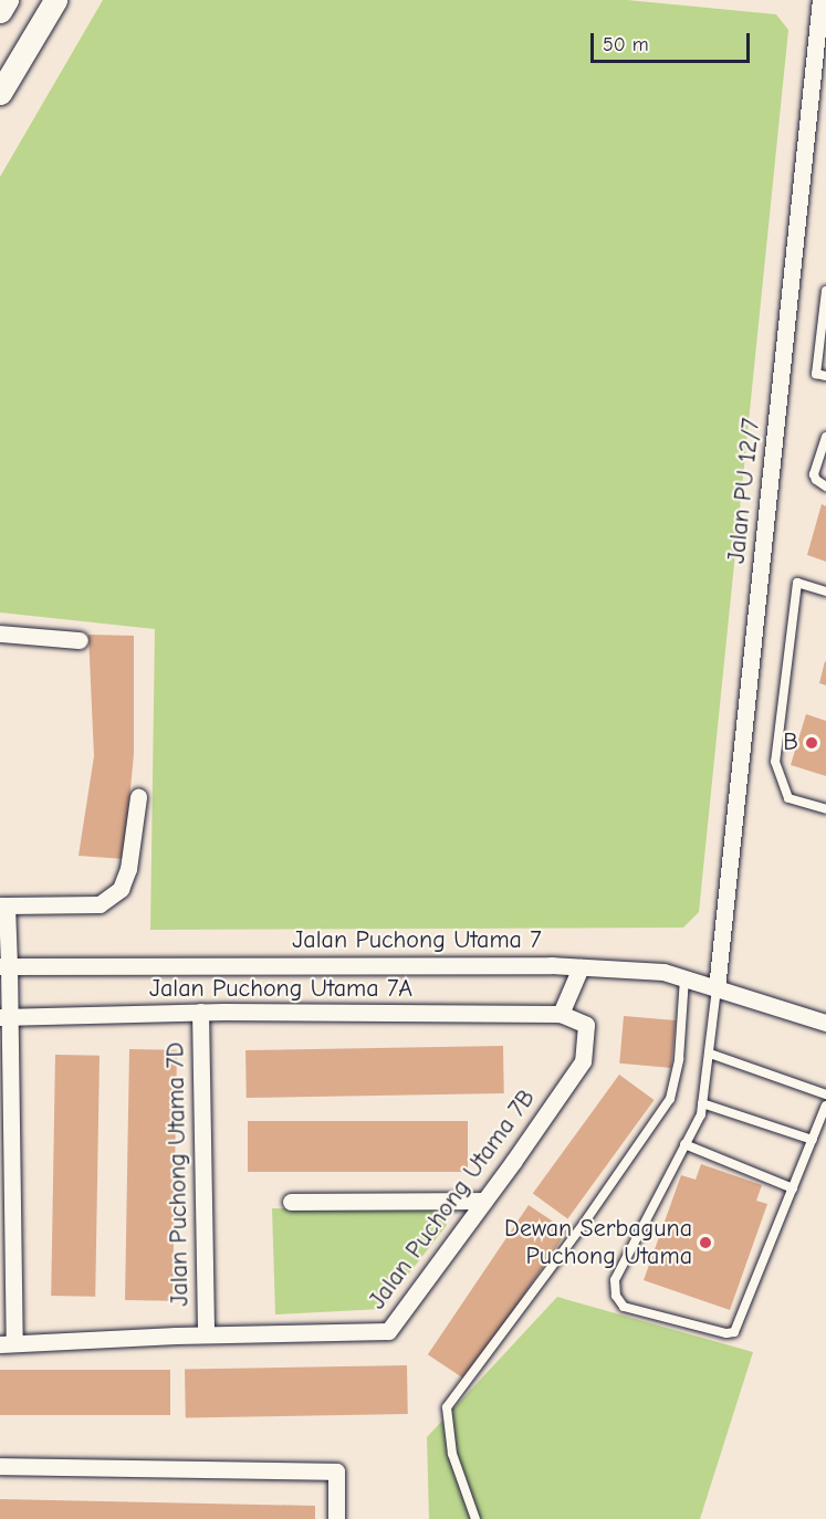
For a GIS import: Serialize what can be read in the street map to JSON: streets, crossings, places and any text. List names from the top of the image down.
{
  "streets": {
    "street": [
      "Jalan PU 12/7",
      "Jalan Puchong Utama 7",
      "Jalan Puchong Utama 7A",
      "Jalan Puchong Utama 7D",
      "Jalan Puchong Utama 7B"
    ]
  },
  "crossings": [
    ["Jalan PU 12/7", "Jalan Puchong Utama 7"],
    ["Jalan Puchong Utama 7A", "Jalan Puchong Utama 7D"],
    ["Jalan Puchong Utama 7A", "Jalan Puchong Utama 7B"],
    ["Jalan Puchong Utama 7D", "Jalan Puchong Utama 7B"]
  ],
  "places": ["B", "Dewan Serbaguna Puchong Utama"],
  "scale_bar": "50 m"
}
